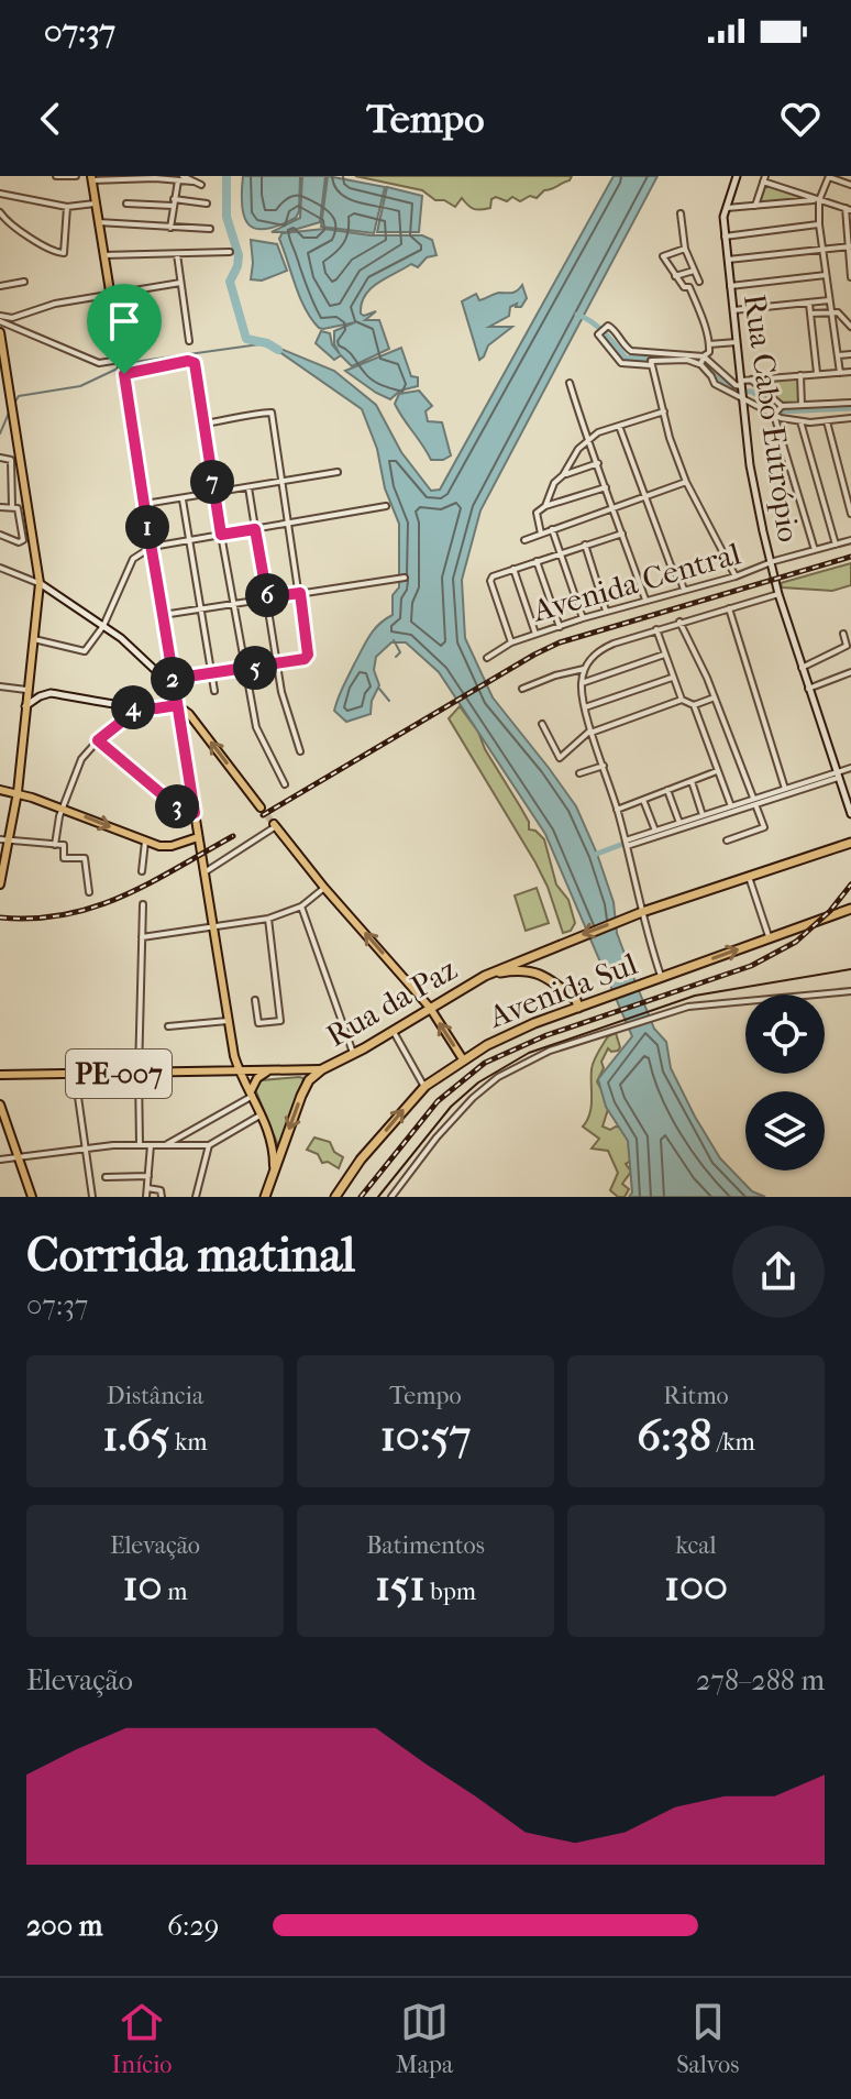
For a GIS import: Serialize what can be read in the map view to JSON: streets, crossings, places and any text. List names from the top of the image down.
{
  "streets": {
    "highway": ["Avenida Sul", "Rua da Paz", "PE-007"],
    "street": ["Rua Cabo Eutrópio", "Avenida Central"]
  },
  "crossings": [
    ["Rua Cabo Eutrópio", "Avenida Central"],
    ["Rua da Paz", "PE-007"]
  ],
  "one_way": ["Rua da Paz"],
  "page": {
    "status": "07:37",
    "header": "Tempo",
    "pins": [
      "7",
      "1",
      "6",
      "5",
      "2",
      "4",
      "3"
    ],
    "heading": ["Corrida matinal", "07:37"],
    "stats": [
      ["Distância", "1.65 km"],
      ["Tempo", "10:57"],
      ["Ritmo", "6:38 /km"],
      ["Elevação", "10 m"],
      ["Batimentos", "151 bpm"],
      ["kcal", "100"]
    ],
    "chart": ["Elevação", "278–288 m"],
    "list": [
      {
        "name": "200 m",
        "note": "6:29"
      }
    ],
    "tabs": ["Início", "Mapa", "Salvos"]
  }
}
